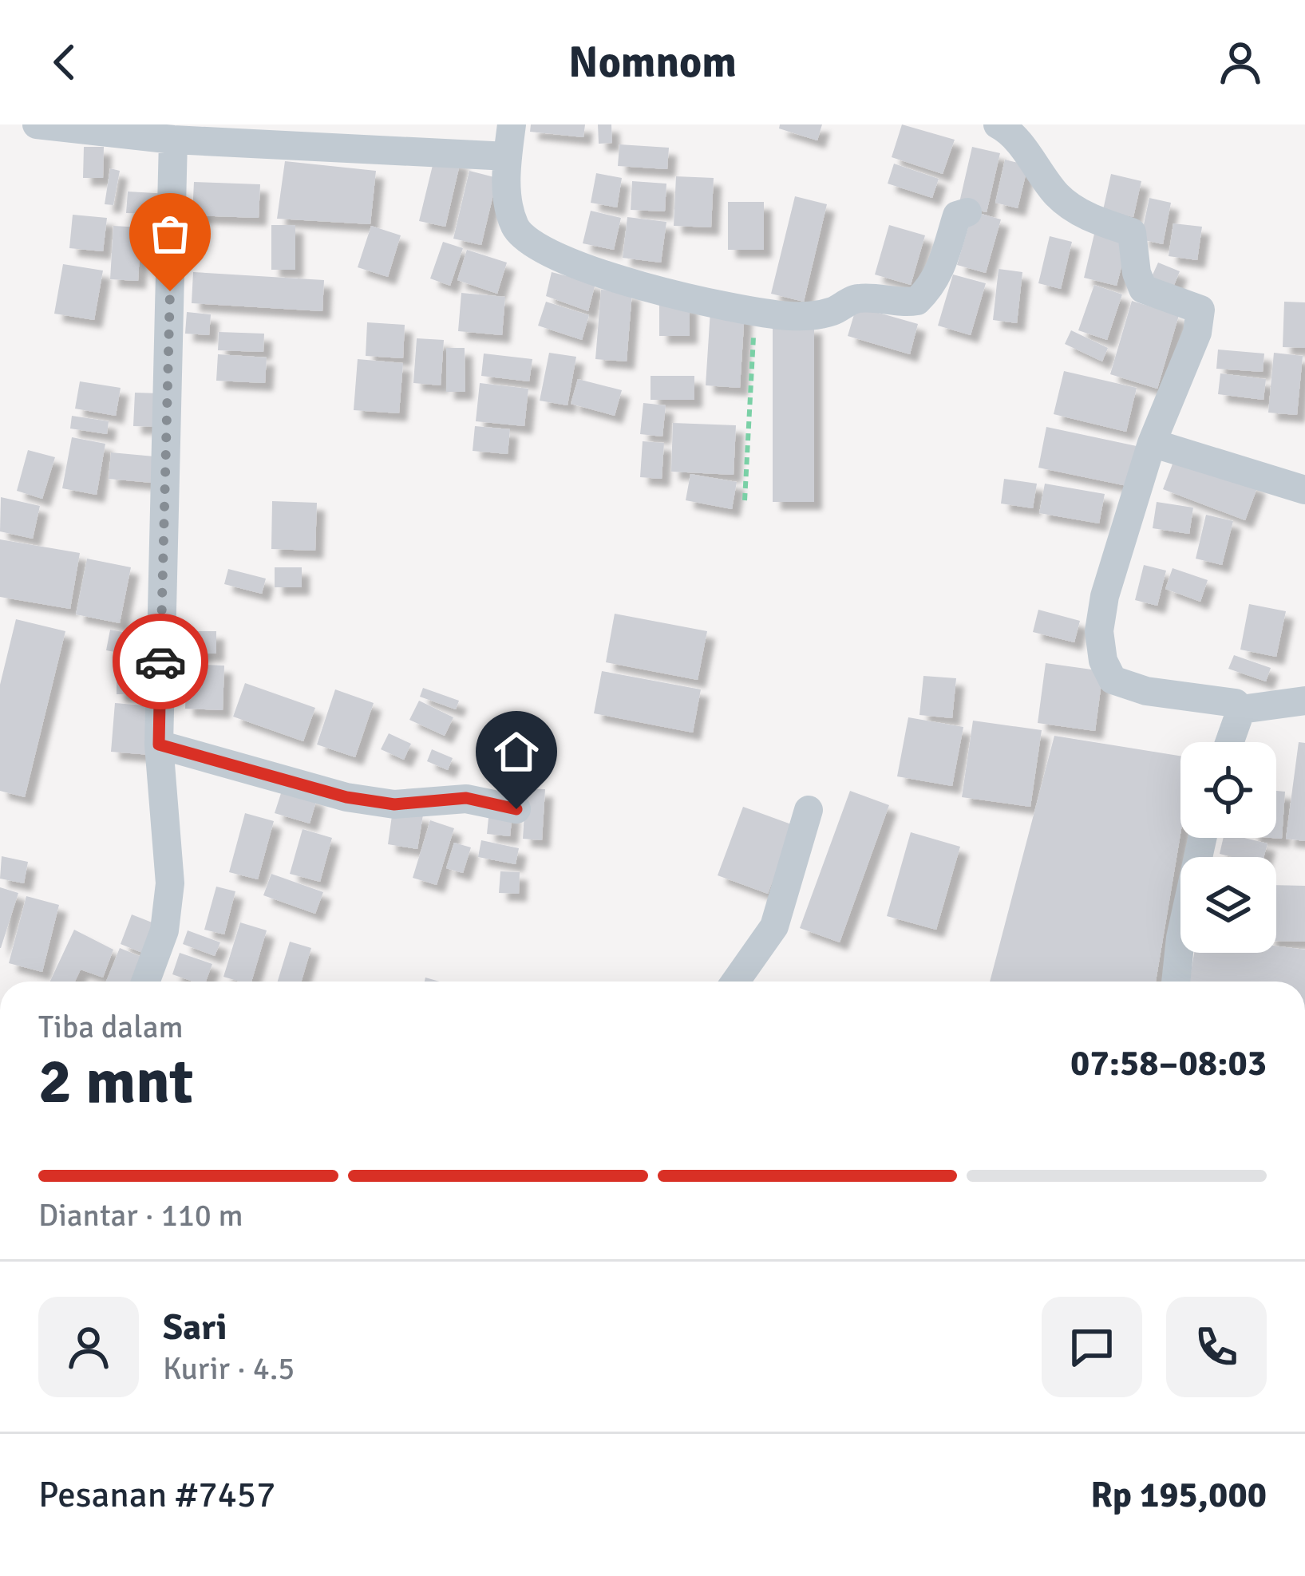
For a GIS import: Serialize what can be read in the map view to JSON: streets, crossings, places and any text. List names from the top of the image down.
{
  "page": {
    "header": "Nomnom",
    "heading": ["2 mnt", "Tiba dalam", "07:58–08:03"],
    "panel": [
      "Sari",
      "Kurir · 4.5",
      "Pesanan #7457",
      "Rp 195,000"
    ],
    "bar": "Diantar · 110 m"
  }
}
